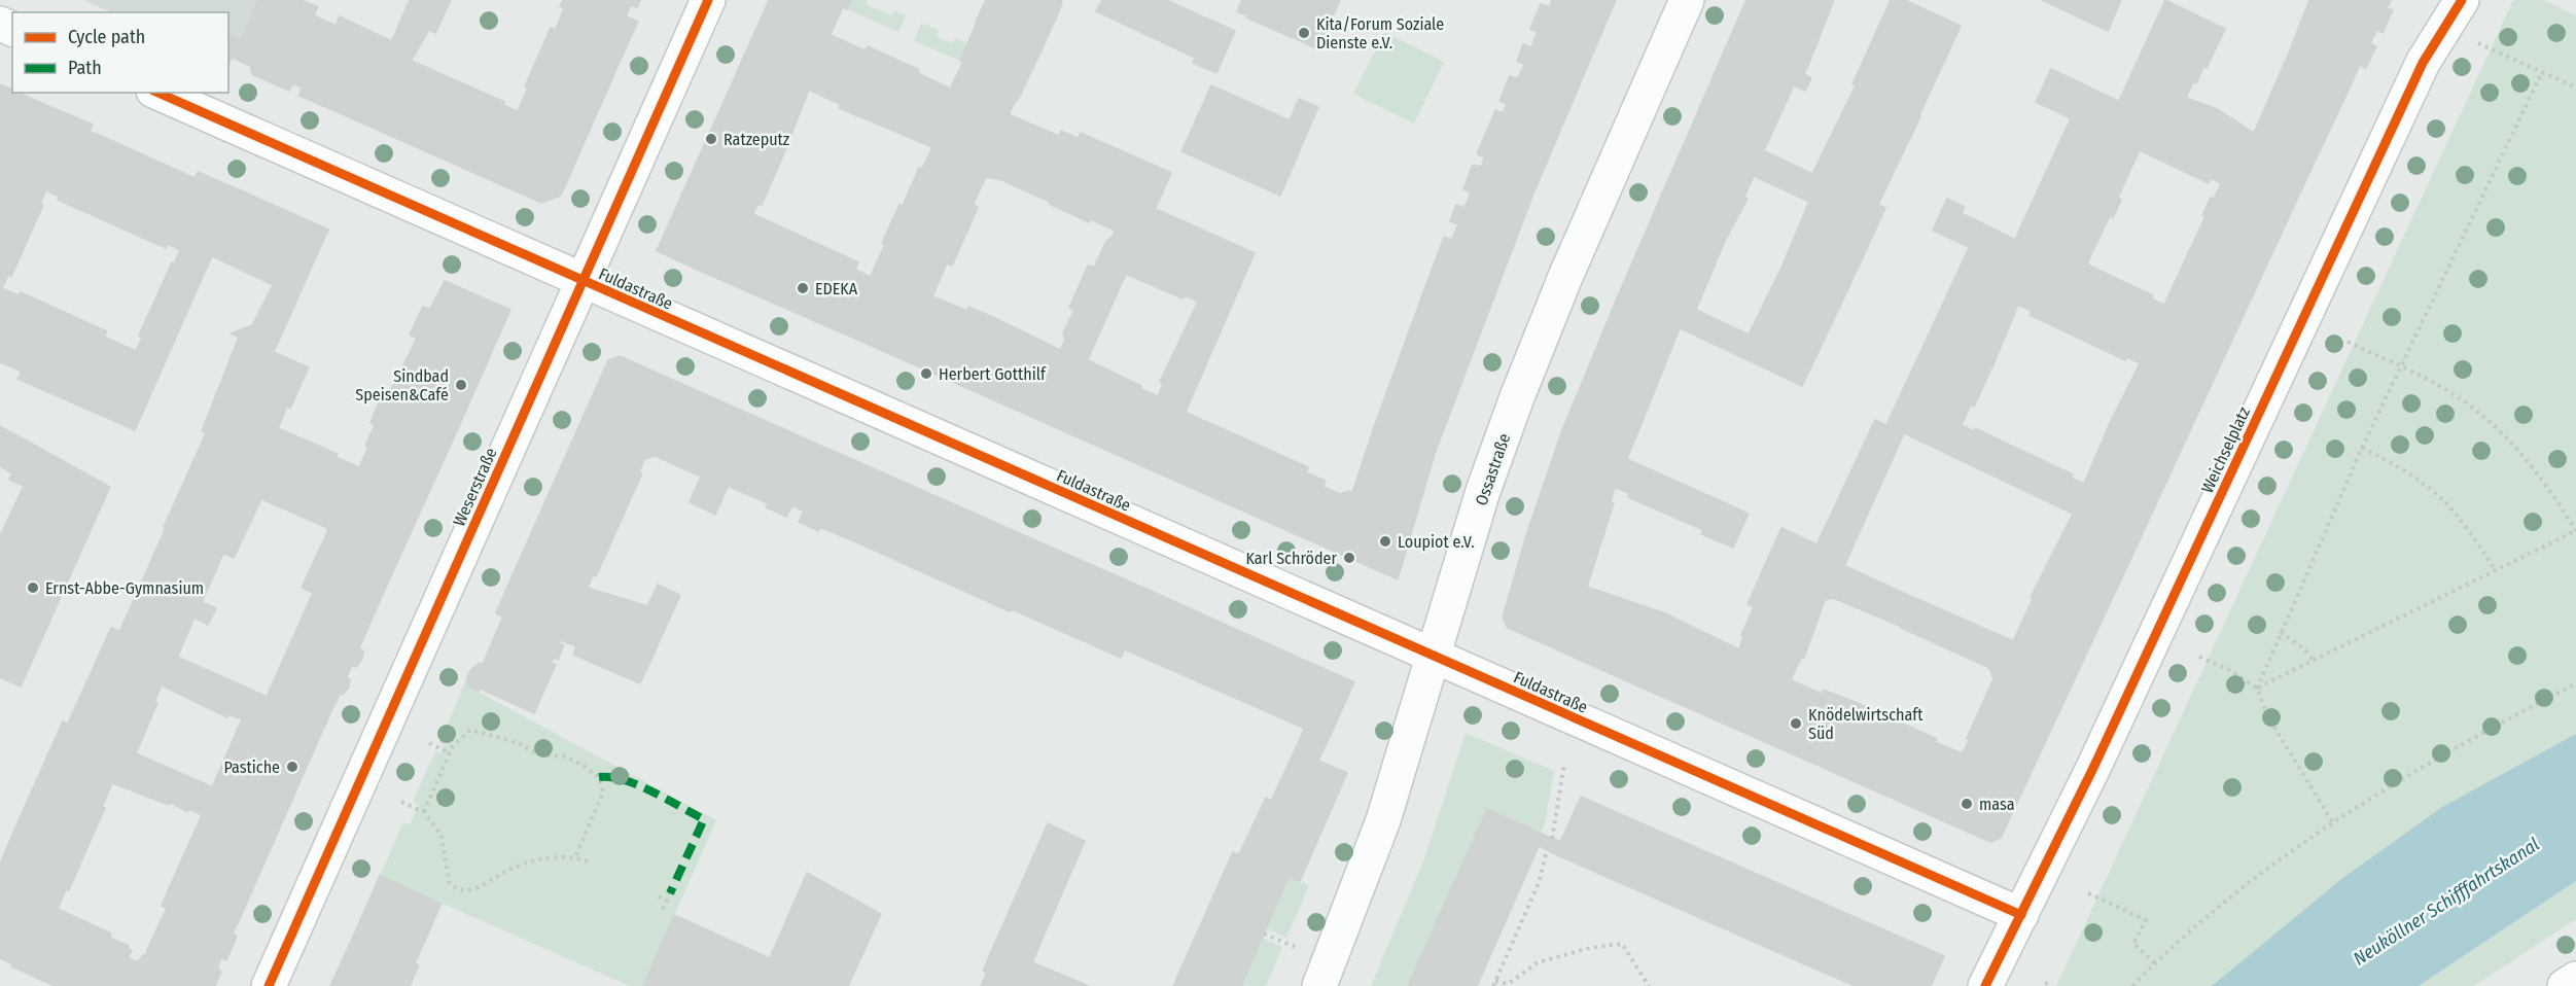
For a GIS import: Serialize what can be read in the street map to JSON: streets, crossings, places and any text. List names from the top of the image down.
{
  "streets": {
    "street": [
      "Fuldastraße",
      "Weichselplatz",
      "Ossastraße",
      "Weserstraße"
    ]
  },
  "crossings": [
    ["Fuldastraße", "Weichselplatz"],
    ["Fuldastraße", "Ossastraße"],
    ["Fuldastraße", "Weserstraße"]
  ],
  "water": ["Neuköllner Schifffahrtskanal"],
  "places": [
    "Kita/Forum Soziale Dienste e.V.",
    "Ratzeputz",
    "EDEKA",
    "Herbert Gotthilf",
    "Sindbad Speisen&Café",
    "Loupiot e.V.",
    "Karl Schröder",
    "Ernst-Abbe-Gymnasium",
    "Knödelwirtschaft Süd",
    "Pastiche",
    "masa"
  ],
  "legend": ["Cycle path", "Path"]
}
